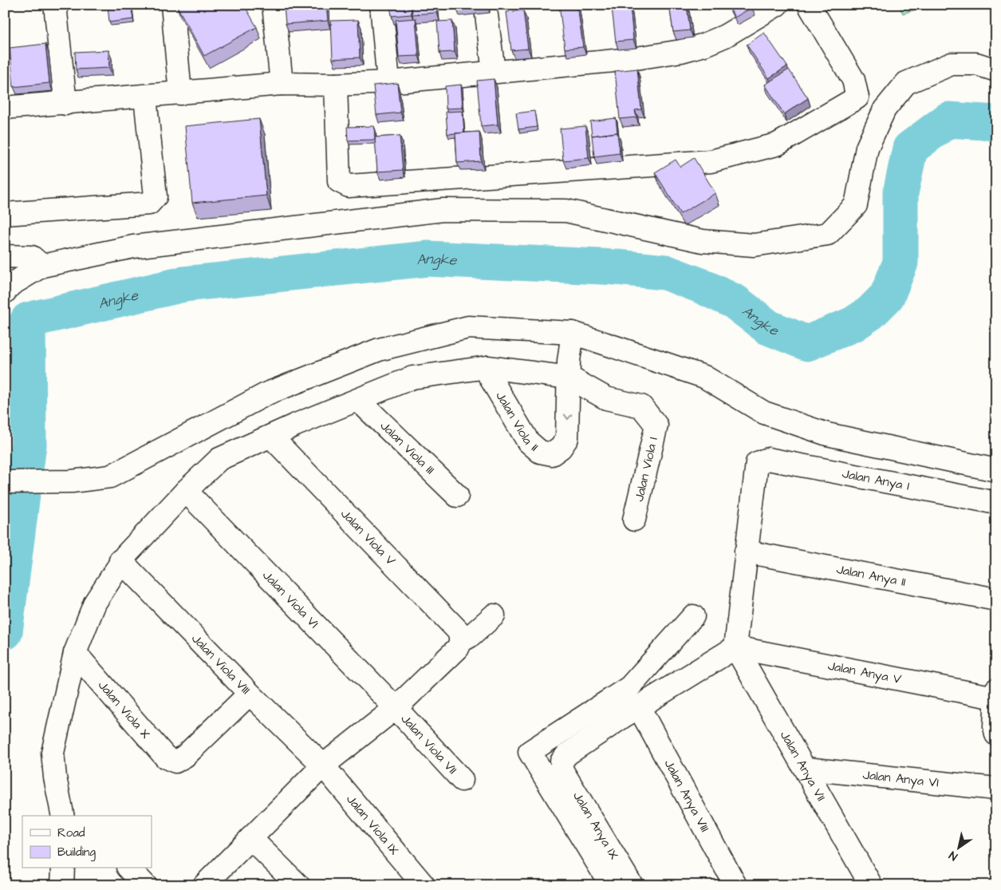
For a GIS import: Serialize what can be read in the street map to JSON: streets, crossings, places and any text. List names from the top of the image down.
{
  "streets": {
    "street": [
      "Jalan Viola II",
      "Jalan Viola III",
      "Jalan Viola I",
      "Jalan Anya I",
      "Jalan Viola V",
      "Jalan Anya II",
      "Jalan Viola VI",
      "Jalan Viola VIII",
      "Jalan Anya V",
      "Jalan Viola X",
      "Jalan Viola VII",
      "Jalan Anya VII",
      "Jalan Anya VI",
      "Jalan Anya VIII",
      "Jalan Viola IX",
      "Jalan Anya IX"
    ]
  },
  "crossings": [
    ["Jalan Viola II", "Jalan Viola I"],
    ["Jalan Anya I", "Jalan Anya II"],
    ["Jalan Viola VI", "Jalan Viola VII"],
    ["Jalan Viola VIII", "Jalan Viola X"],
    ["Jalan Viola VIII", "Jalan Viola IX"],
    ["Jalan Anya V", "Jalan Anya VII"],
    ["Jalan Anya VII", "Jalan Anya VI"],
    ["Jalan Anya VIII", "Jalan Anya IX"]
  ],
  "water": ["Angke"],
  "legend": ["Road", "Building"],
  "north": "bottom left"
}
